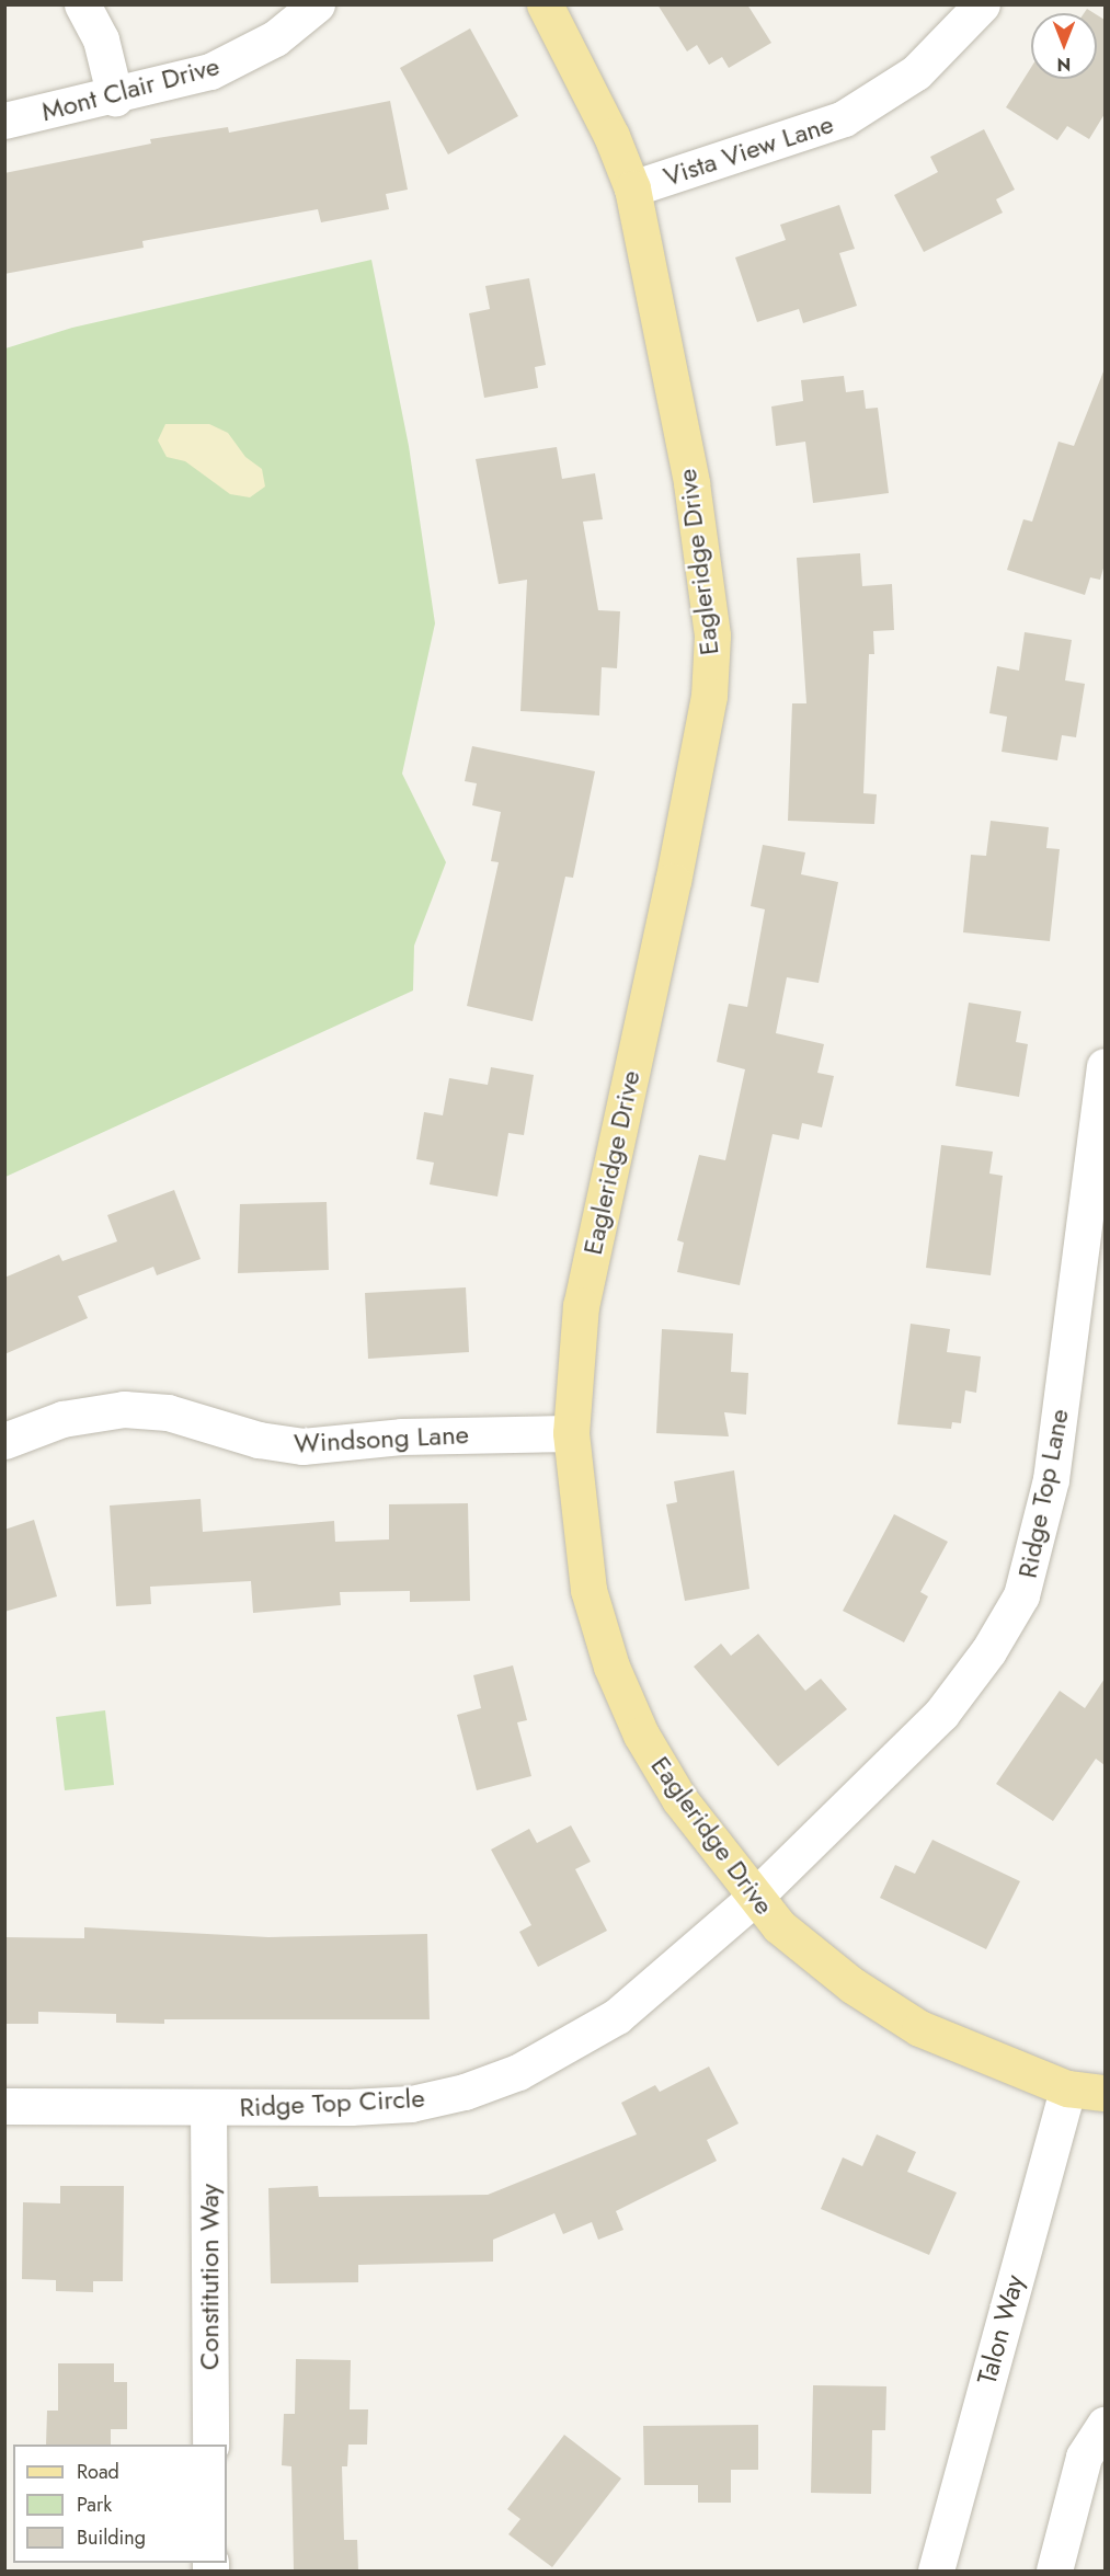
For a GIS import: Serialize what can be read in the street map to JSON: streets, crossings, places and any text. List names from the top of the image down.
{
  "streets": {
    "main road": ["Eagleridge Drive"],
    "street": [
      "Mont Clair Drive",
      "Vista View Lane",
      "Windsong Lane",
      "Ridge Top Lane",
      "Ridge Top Circle",
      "Constitution Way",
      "Talon Way"
    ]
  },
  "crossings": [
    ["Vista View Lane", "Eagleridge Drive"],
    ["Eagleridge Drive", "Windsong Lane"],
    ["Eagleridge Drive", "Ridge Top Lane"],
    ["Eagleridge Drive", "Ridge Top Circle"],
    ["Eagleridge Drive", "Talon Way"],
    ["Ridge Top Lane", "Ridge Top Circle"],
    ["Ridge Top Circle", "Constitution Way"]
  ],
  "legend": ["Road", "Park", "Building"],
  "north": "bottom"
}
